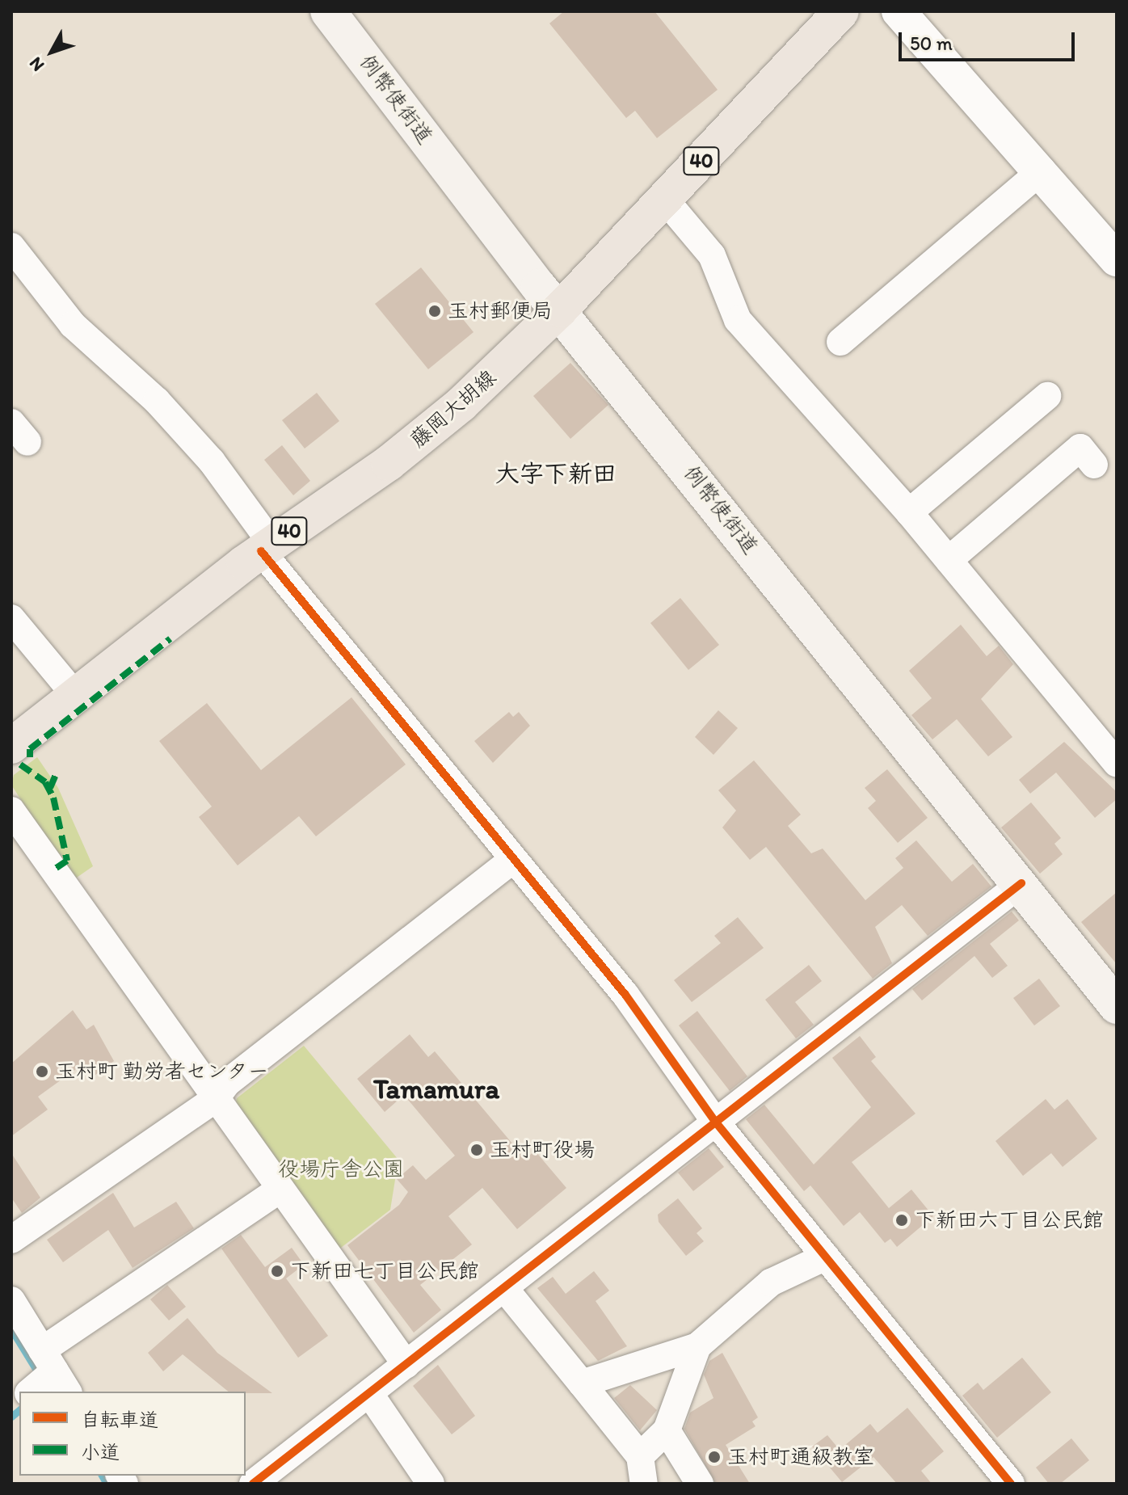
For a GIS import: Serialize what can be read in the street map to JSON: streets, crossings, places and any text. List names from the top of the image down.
{
  "streets": {
    "main road": ["例幣使街道", "40", "藤岡大胡線"]
  },
  "crossings": [
    ["例幣使街道", "藤岡大胡線"]
  ],
  "districts": ["大字下新田", "Tamamura"],
  "parks": ["役場庁舎公園"],
  "places": [
    "玉村郵便局",
    "玉村町 勤労者センター",
    "玉村町役場",
    "下新田六丁目公民館",
    "下新田七丁目公民館",
    "玉村町通級教室"
  ],
  "legend": ["自転車道", "小道"],
  "scale_bar": "50 m",
  "north": "bottom left"
}
